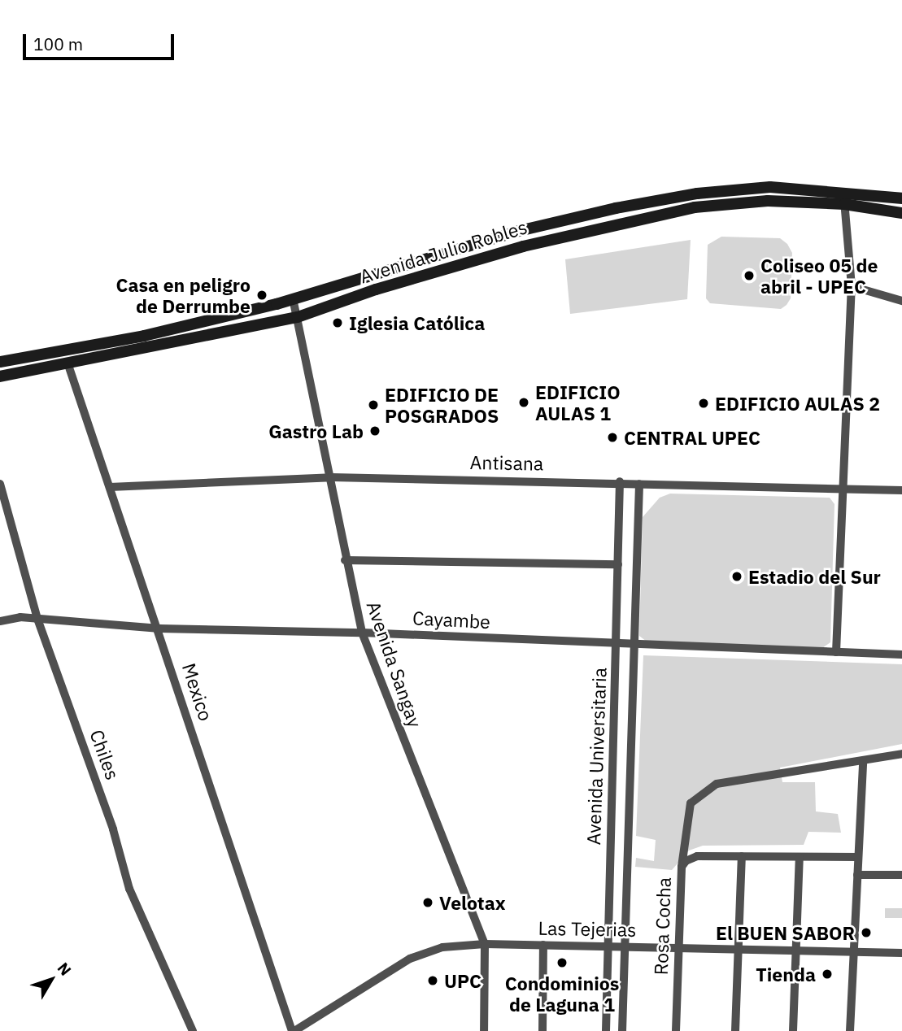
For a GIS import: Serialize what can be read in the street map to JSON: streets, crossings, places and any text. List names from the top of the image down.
{
  "streets": {
    "main road": ["Avenida Julio Robles"],
    "street": [
      "Antisana",
      "Cayambe",
      "Avenida Sangay",
      "Mexico",
      "Chiles",
      "Avenida Universitaria",
      "Rosa Cocha",
      "Las Tejerias"
    ]
  },
  "crossings": [
    ["Avenida Julio Robles", "Avenida Sangay"],
    ["Avenida Julio Robles", "Mexico"],
    ["Antisana", "Avenida Sangay"],
    ["Antisana", "Mexico"],
    ["Antisana", "Avenida Universitaria"],
    ["Cayambe", "Avenida Sangay"],
    ["Cayambe", "Mexico"],
    ["Cayambe", "Chiles"],
    ["Cayambe", "Avenida Universitaria"],
    ["Avenida Sangay", "Las Tejerias"],
    ["Mexico", "Las Tejerias"],
    ["Avenida Universitaria", "Las Tejerias"],
    ["Rosa Cocha", "Las Tejerias"]
  ],
  "places": [
    "Coliseo 05 de abril - UPEC",
    "Casa en peligro de Derrumbe",
    "Iglesia Católica",
    "EDIFICIO AULAS 1",
    "EDIFICIO AULAS 2",
    "EDIFICIO DE POSGRADOS",
    "Gastro Lab",
    "CENTRAL UPEC",
    "Estadio del Sur",
    "Velotax",
    "El BUEN SABOR",
    "Condominios de Laguna 1",
    "Tienda",
    "UPC"
  ],
  "scale_bar": "100 m",
  "north": "top right"
}
